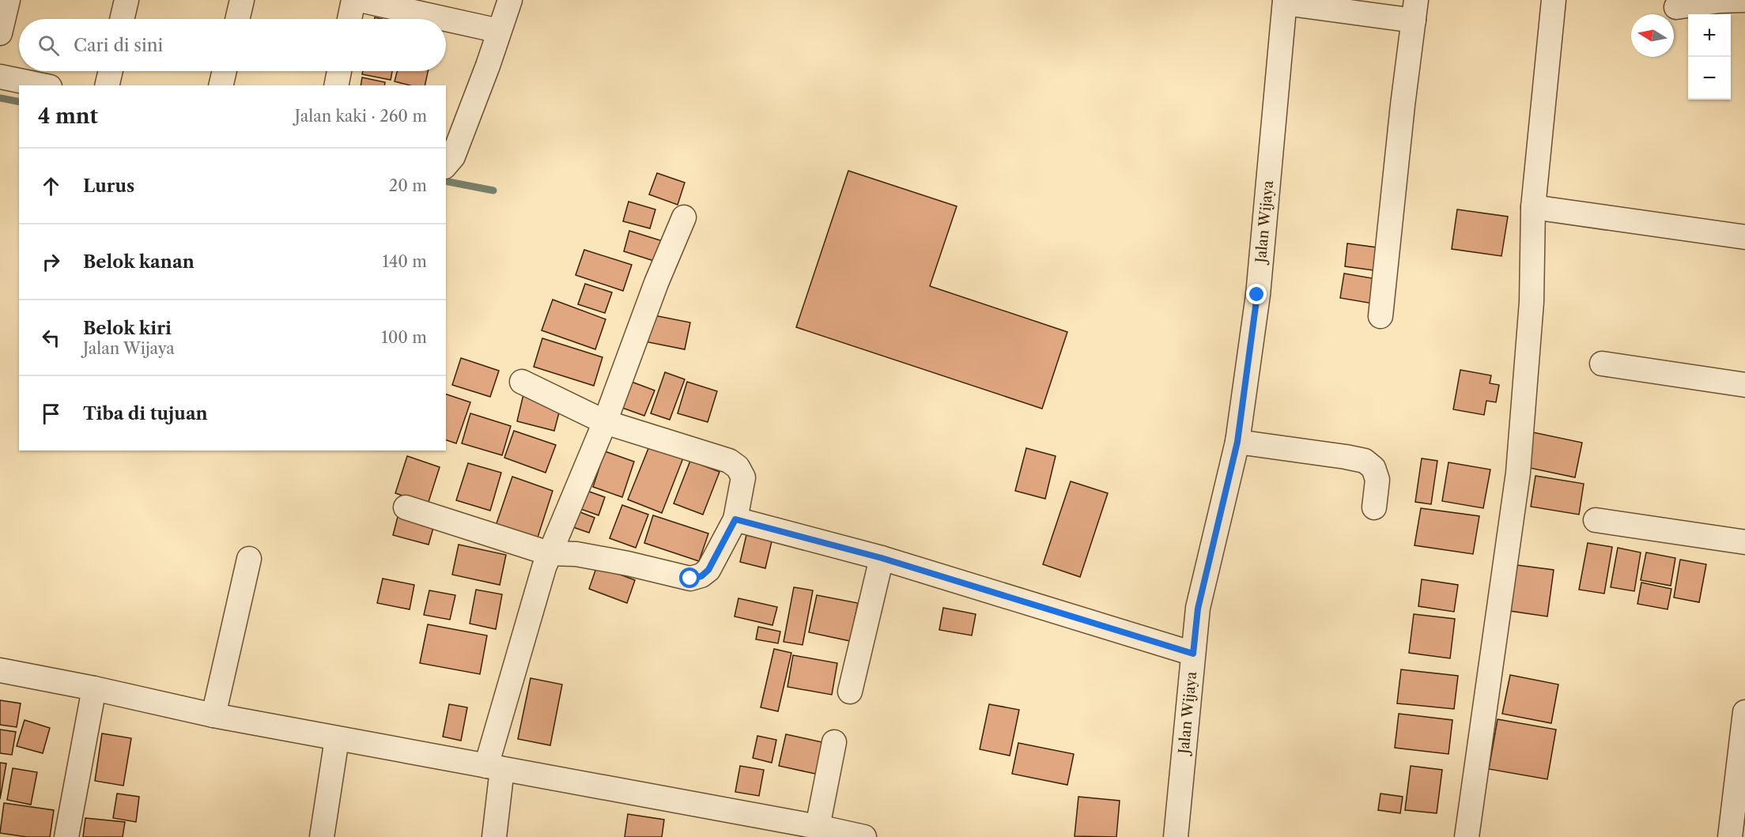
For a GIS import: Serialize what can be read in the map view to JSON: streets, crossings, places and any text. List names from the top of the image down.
{
  "streets": {
    "street": ["Jalan Wijaya"]
  },
  "north": "left",
  "page": {
    "map_buttons": ["+", "−"],
    "search": "Cari di sini",
    "heading": ["4 mnt", "Jalan kaki · 260 m"],
    "list": [
      ["Lurus", "20 m"],
      ["Belok kanan", "140 m"],
      ["Belok kiri", "Jalan Wijaya", "100 m"],
      "Tiba di tujuan"
    ]
  }
}
